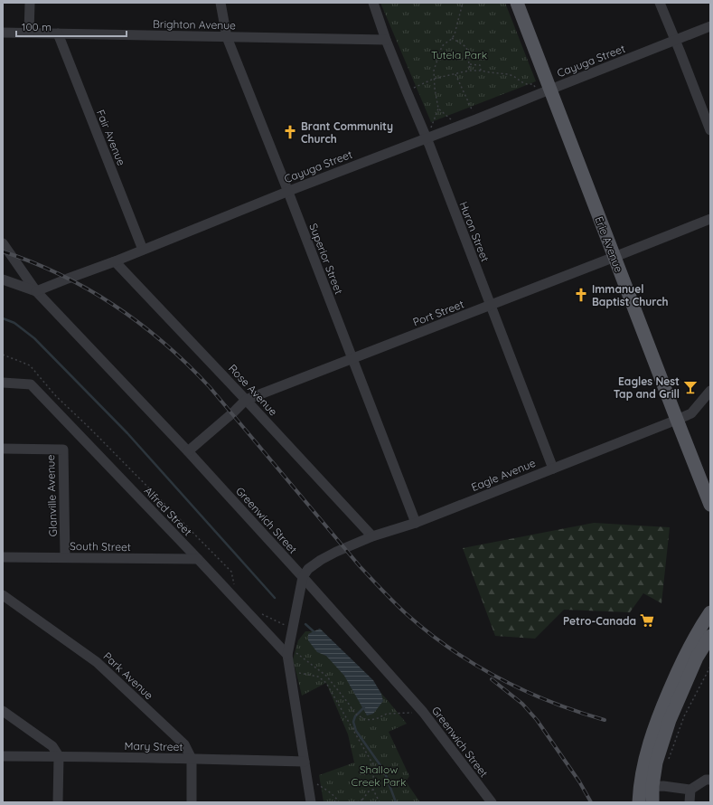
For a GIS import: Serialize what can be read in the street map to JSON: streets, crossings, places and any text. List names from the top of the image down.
{
  "streets": {
    "main road": ["Erie Avenue"],
    "street": [
      "Brighton Avenue",
      "Cayuga Street",
      "Fair Avenue",
      "Huron Street",
      "Superior Street",
      "Port Street",
      "Rose Avenue",
      "Eagle Avenue",
      "Glanville Avenue",
      "Alfred Street",
      "Greenwich Street",
      "South Street",
      "Park Avenue",
      "Mary Street"
    ]
  },
  "crossings": [
    ["Brighton Avenue", "Fair Avenue"],
    ["Brighton Avenue", "Huron Street"],
    ["Brighton Avenue", "Superior Street"],
    ["Cayuga Street", "Fair Avenue"],
    ["Cayuga Street", "Huron Street"],
    ["Cayuga Street", "Erie Avenue"],
    ["Cayuga Street", "Superior Street"],
    ["Cayuga Street", "Rose Avenue"],
    ["Cayuga Street", "Greenwich Street"],
    ["Huron Street", "Port Street"],
    ["Huron Street", "Eagle Avenue"],
    ["Erie Avenue", "Port Street"],
    ["Erie Avenue", "Eagle Avenue"],
    ["Superior Street", "Port Street"],
    ["Superior Street", "Eagle Avenue"],
    ["Port Street", "Rose Avenue"],
    ["Port Street", "Greenwich Street"],
    ["Rose Avenue", "Eagle Avenue"],
    ["Eagle Avenue", "Greenwich Street"],
    ["Glanville Avenue", "South Street"],
    ["Alfred Street", "South Street"],
    ["Park Avenue", "Mary Street"]
  ],
  "parks": ["Tutela Park", "Shallow Creek Park"],
  "places": {
    "church": ["Brant Community Church", "Immanuel Baptist Church"],
    "bar": ["Eagles Nest Tap and Grill"],
    "supermarket": ["Petro-Canada"]
  },
  "scale_bar": "100 m"
}
